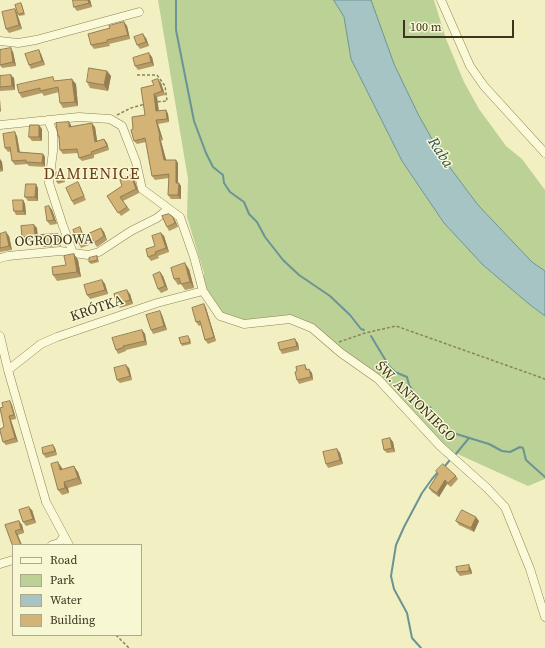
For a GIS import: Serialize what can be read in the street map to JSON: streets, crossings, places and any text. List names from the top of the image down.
{
  "streets": {
    "street": ["OGRODOWA", "KRÓTKA", "ŚW. ANTONIEGO"]
  },
  "crossings": [
    ["OGRODOWA", "ŚW. ANTONIEGO"],
    ["KRÓTKA", "ŚW. ANTONIEGO"]
  ],
  "districts": ["DAMIENICE"],
  "water": ["Raba"],
  "legend": [
    "Road",
    "Park",
    "Water",
    "Building"
  ],
  "scale_bar": "100 m"
}
